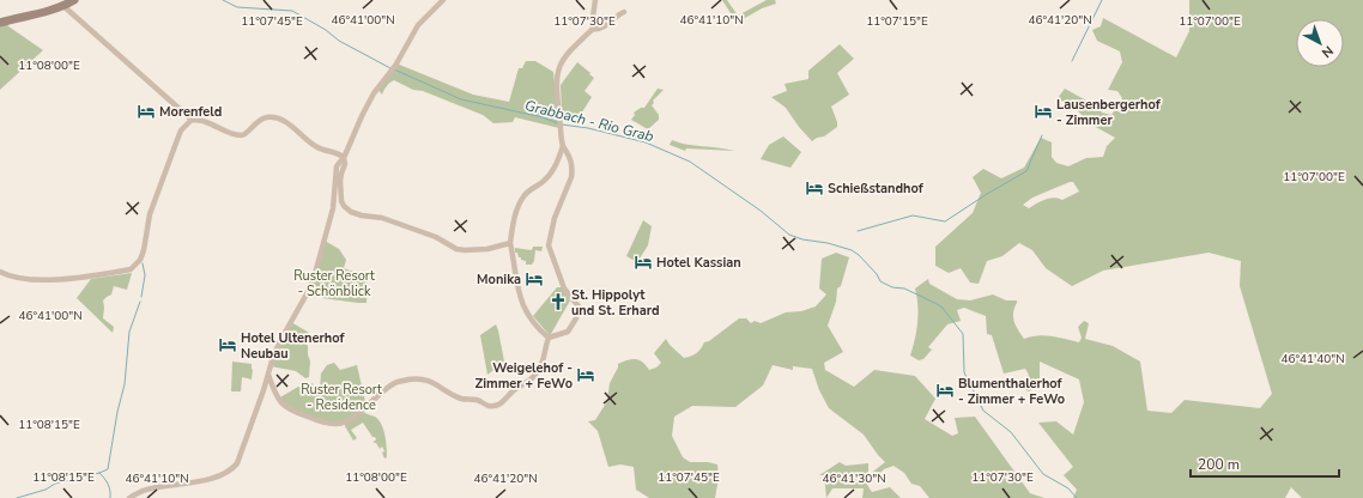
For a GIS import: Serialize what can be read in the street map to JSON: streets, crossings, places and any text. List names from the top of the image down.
{
  "water": ["Grabbach - Rio Grab"],
  "parks": ["Ruster Resort - Schönblick", "Ruster Resort - Residence"],
  "places": {
    "hotel": [
      "Morenfeld",
      "Lausenbergerhof - Zimmer",
      "Schießstandhof",
      "Hotel Kassian",
      "Monika",
      "Hotel Ultenerhof Neubau",
      "Weigelehof - Zimmer + FeWo",
      "Blumenthalerhof - Zimmer + FeWo"
    ],
    "church": ["St. Hippolyt und St. Erhard"]
  },
  "scale_bar": "200 m",
  "north": "bottom right",
  "coordinates": [
    "46°41'00\"N",
    "46°41'10\"N",
    "46°41'20\"N",
    "11°07'45\"E",
    "11°07'00\"E",
    "11°07'30\"E",
    "11°07'15\"E",
    "11°08'00\"E",
    "46°41'40\"N",
    "11°08'15\"E",
    "46°41'30\"N"
  ]
}
